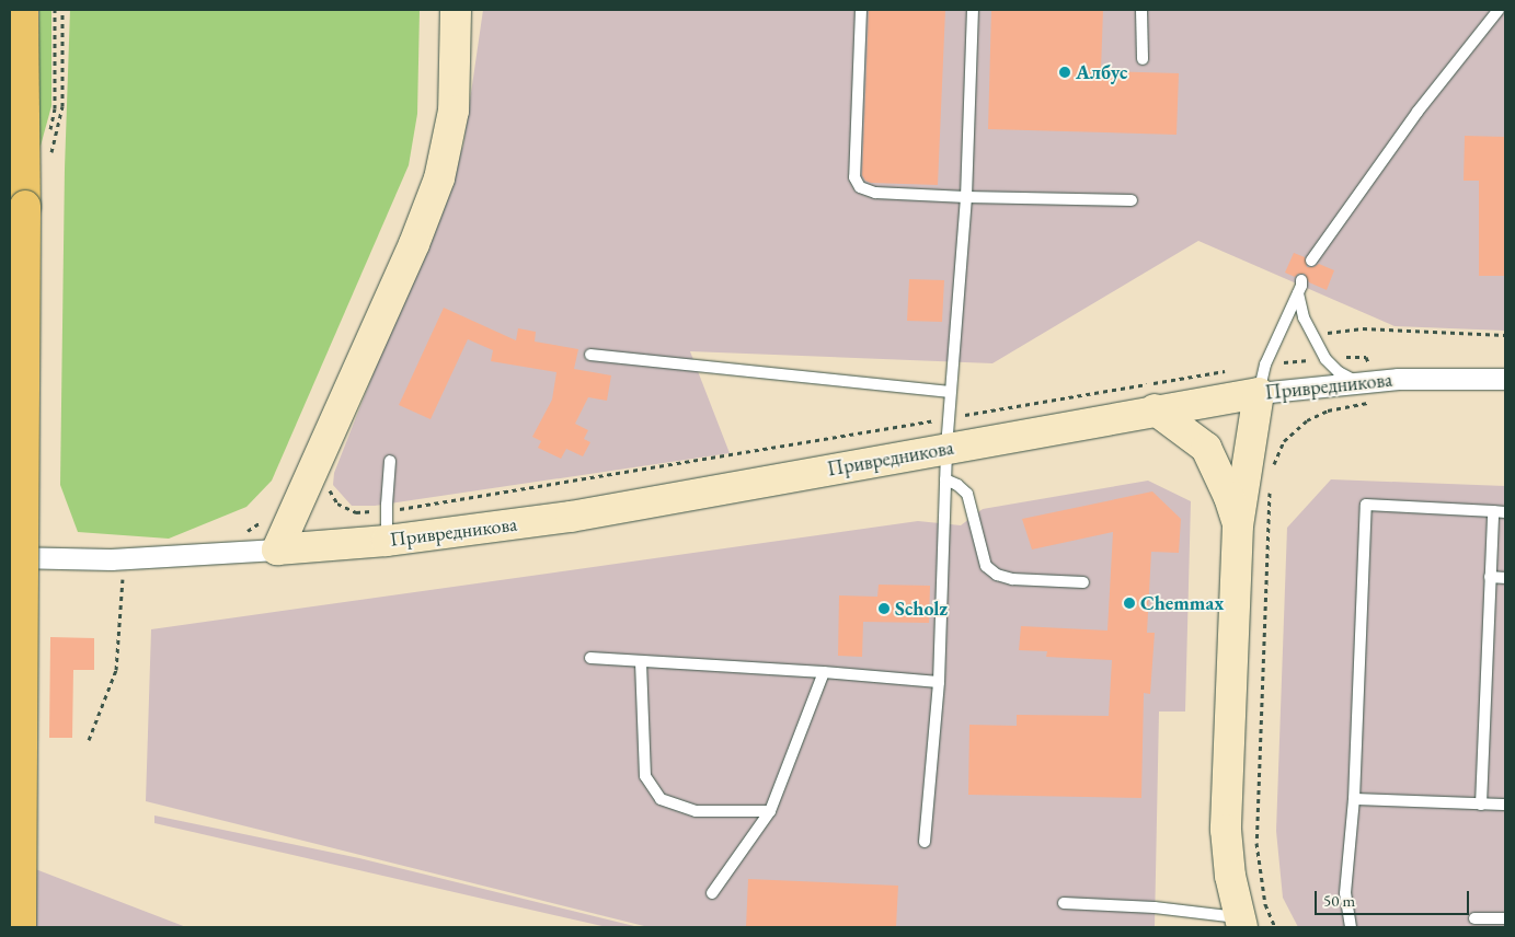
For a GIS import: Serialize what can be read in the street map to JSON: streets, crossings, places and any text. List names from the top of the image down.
{
  "streets": {
    "street": ["Привредникова"]
  },
  "places": ["Албус", "Chemmax", "Scholz"],
  "scale_bar": "50 m"
}
